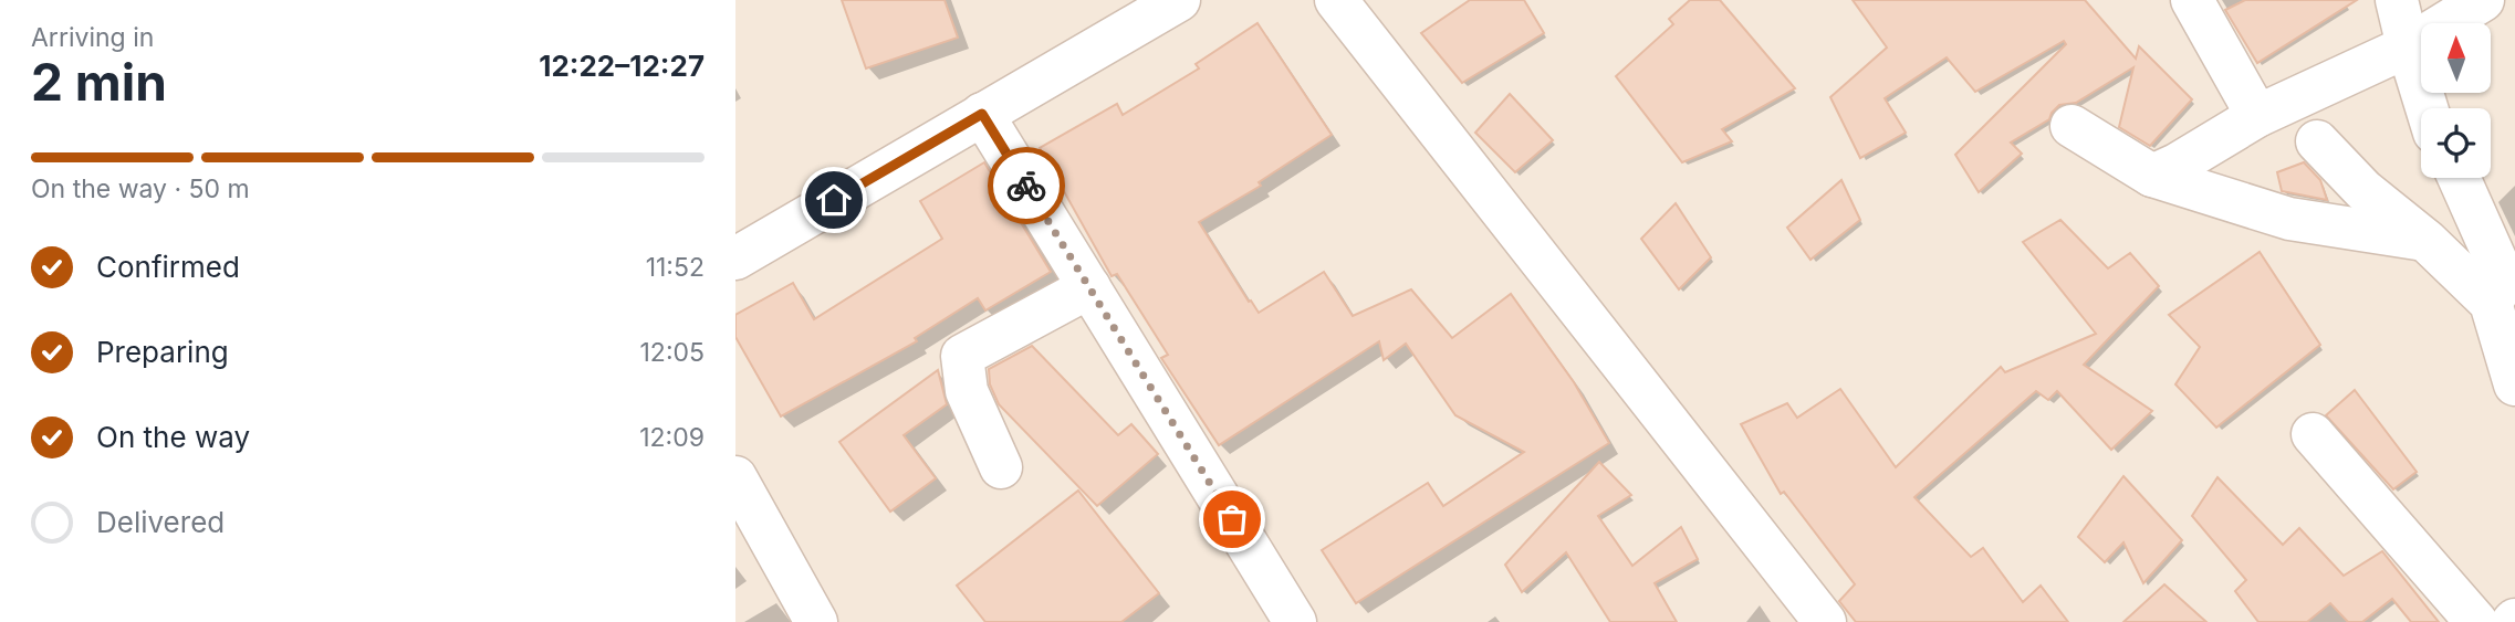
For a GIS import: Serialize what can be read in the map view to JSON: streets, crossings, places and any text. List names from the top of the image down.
{
  "north": "top",
  "page": {
    "heading": ["2 min", "Arriving in", "12:22–12:27"],
    "bar": "On the way · 50 m",
    "list": [
      ["Confirmed", "11:52"],
      ["Preparing", "12:05"],
      ["On the way", "12:09"],
      "Delivered"
    ]
  }
}
